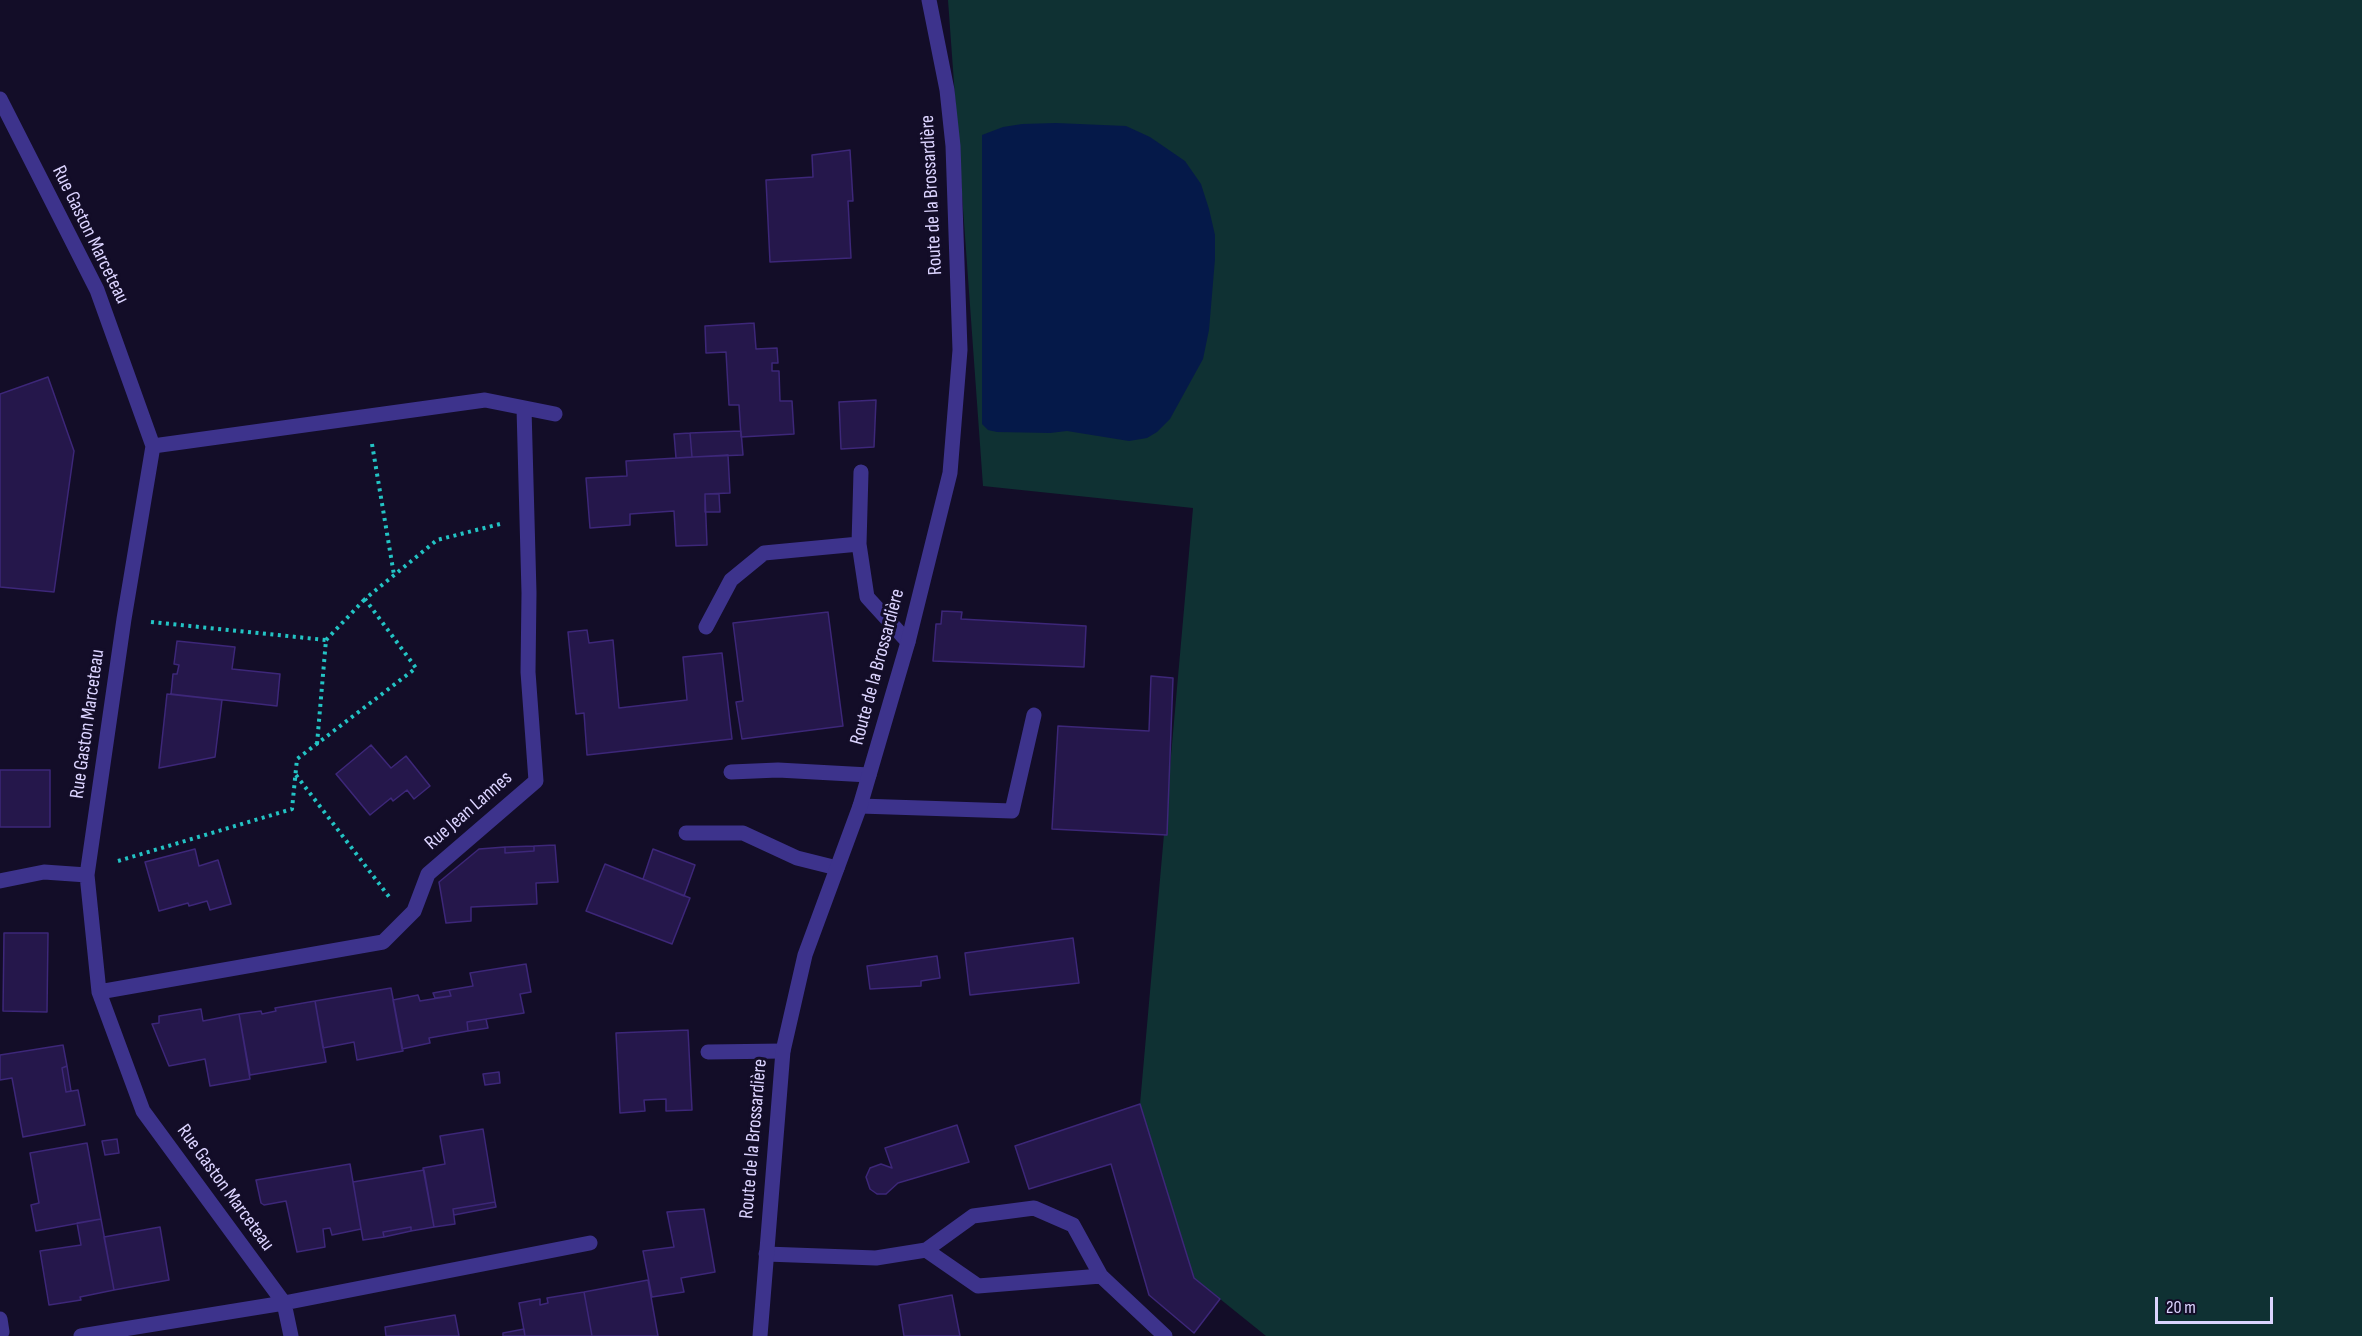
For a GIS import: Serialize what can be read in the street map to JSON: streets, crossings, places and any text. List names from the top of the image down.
{
  "streets": {
    "street": ["Route de la Brossardière", "Rue Gaston Marceteau", "Rue Jean Lannes"]
  },
  "crossings": [
    ["Rue Gaston Marceteau", "Rue Jean Lannes"]
  ],
  "scale_bar": "20 m"
}
